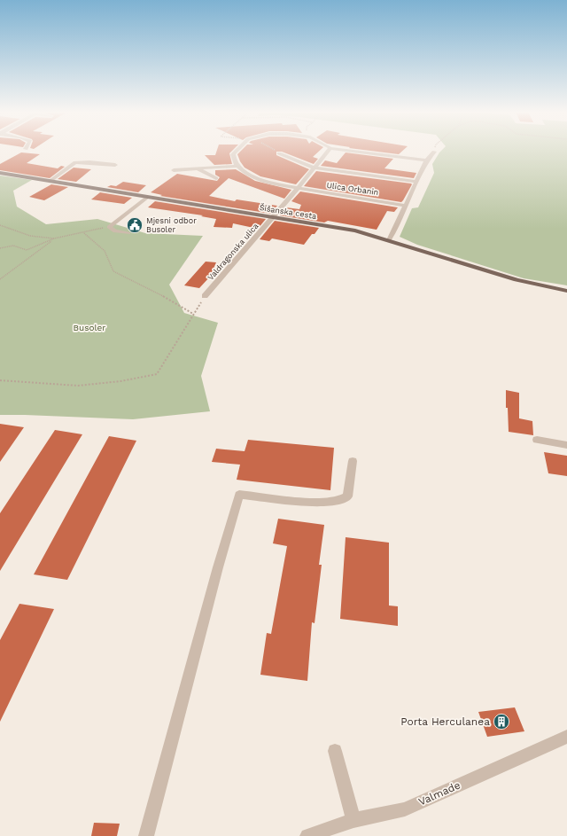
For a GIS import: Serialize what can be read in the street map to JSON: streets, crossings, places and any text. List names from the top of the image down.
{
  "streets": {
    "main road": ["Šišanska cesta"],
    "street": ["Ulica Orbanin", "Valdragonska ulica", "Valmade"]
  },
  "crossings": [
    ["Šišanska cesta", "Valdragonska ulica"]
  ],
  "parks": ["Busoler"],
  "places": {
    "public building": ["Mjesni odbor Busoler"],
    "building": ["Porta Herculanea"]
  }
}
